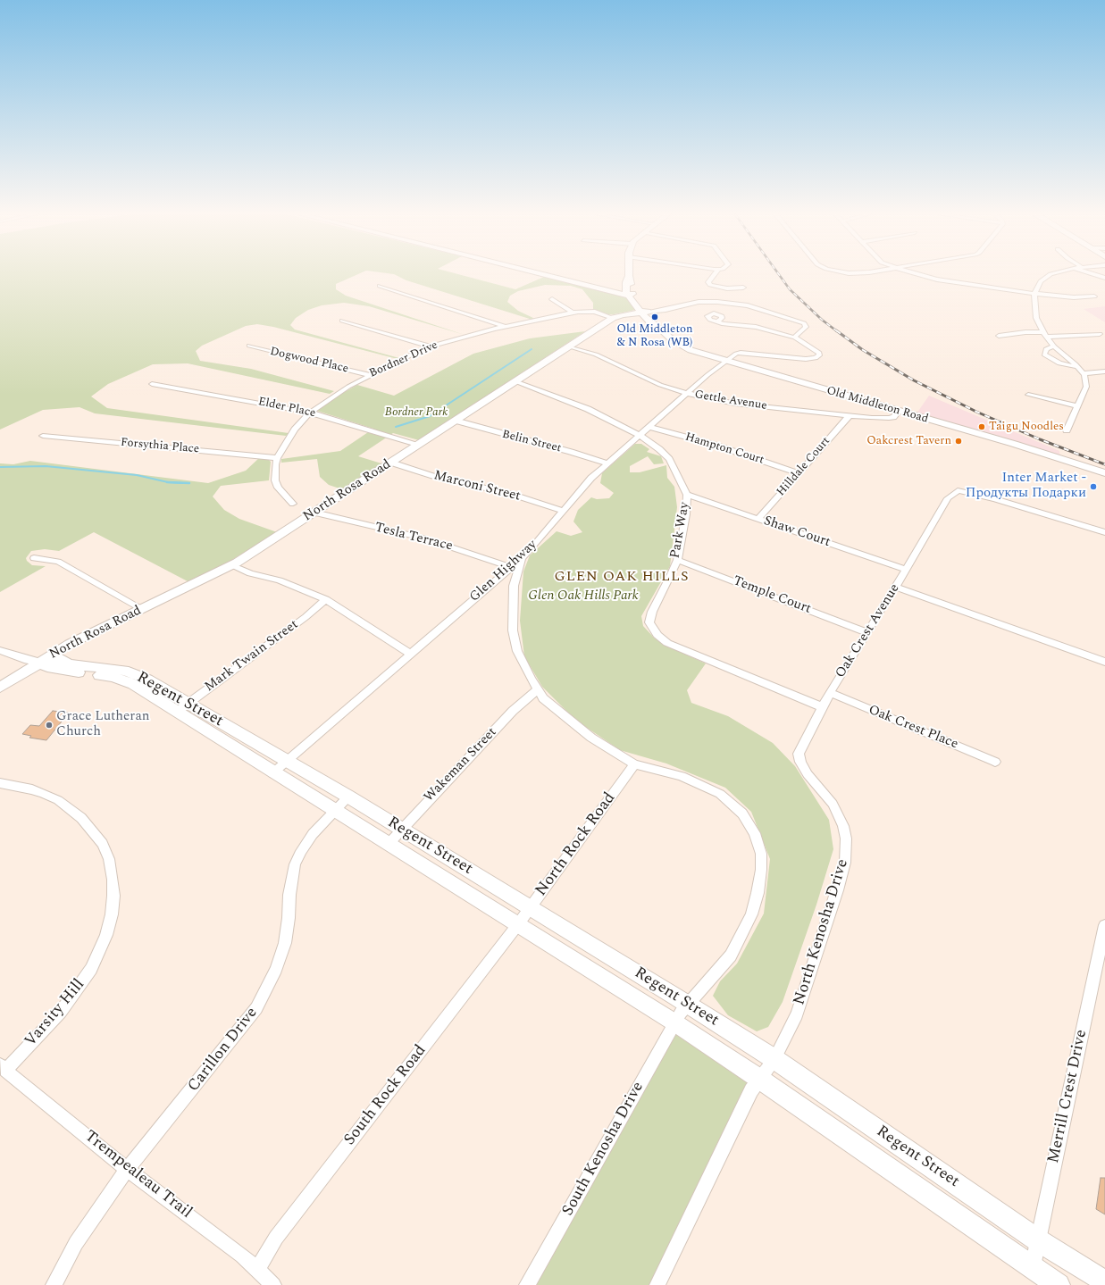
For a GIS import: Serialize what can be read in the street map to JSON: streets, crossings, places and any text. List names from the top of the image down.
{
  "streets": {
    "street": [
      "Bordner Drive",
      "Dogwood Place",
      "Gettle Avenue",
      "Old Middleton Road",
      "Elder Place",
      "Belin Street",
      "Forsythia Place",
      "Hampton Court",
      "Hilldale Court",
      "Marconi Street",
      "North Rosa Road",
      "Park Way",
      "Shaw Court",
      "Tesla Terrace",
      "Glen Highway",
      "Temple Court",
      "Oak Crest Avenue",
      "Mark Twain Street",
      "Regent Street",
      "Oak Crest Place",
      "Wakeman Street",
      "North Rock Road",
      "North Kenosha Drive",
      "Varsity Hill",
      "Carillon Drive",
      "South Rock Road",
      "Merrill Crest Drive",
      "South Kenosha Drive",
      "Trempealeau Trail"
    ]
  },
  "crossings": [
    ["Bordner Drive", "Dogwood Place"],
    ["Bordner Drive", "Elder Place"],
    ["Bordner Drive", "Forsythia Place"],
    ["Bordner Drive", "North Rosa Road"],
    ["Gettle Avenue", "Old Middleton Road"],
    ["Gettle Avenue", "Hilldale Court"],
    ["Gettle Avenue", "North Rosa Road"],
    ["Gettle Avenue", "Glen Highway"],
    ["Old Middleton Road", "North Rosa Road"],
    ["Old Middleton Road", "Glen Highway"],
    ["Elder Place", "North Rosa Road"],
    ["Belin Street", "North Rosa Road"],
    ["Belin Street", "Glen Highway"],
    ["Hampton Court", "Hilldale Court"],
    ["Hampton Court", "Glen Highway"],
    ["Hilldale Court", "Shaw Court"],
    ["Marconi Street", "North Rosa Road"],
    ["Marconi Street", "Glen Highway"],
    ["North Rosa Road", "Park Way"],
    ["North Rosa Road", "Tesla Terrace"],
    ["North Rosa Road", "Regent Street"],
    ["Park Way", "Shaw Court"],
    ["Park Way", "Glen Highway"],
    ["Park Way", "Temple Court"],
    ["Park Way", "Oak Crest Avenue"],
    ["Shaw Court", "Oak Crest Avenue"],
    ["Tesla Terrace", "Glen Highway"],
    ["Glen Highway", "Regent Street"],
    ["Temple Court", "Oak Crest Avenue"],
    ["Oak Crest Avenue", "Oak Crest Place"],
    ["Oak Crest Avenue", "North Kenosha Drive"],
    ["Mark Twain Street", "Regent Street"],
    ["Regent Street", "Wakeman Street"],
    ["Regent Street", "North Rock Road"],
    ["Regent Street", "North Kenosha Drive"],
    ["Regent Street", "Carillon Drive"],
    ["Regent Street", "South Rock Road"],
    ["Regent Street", "Merrill Crest Drive"],
    ["Regent Street", "South Kenosha Drive"],
    ["North Rock Road", "South Rock Road"],
    ["Varsity Hill", "Trempealeau Trail"],
    ["Carillon Drive", "Trempealeau Trail"],
    ["South Rock Road", "Trempealeau Trail"]
  ],
  "districts": ["GLEN OAK HILLS"],
  "parks": ["Bordner Park", "Glen Oak Hills Park"],
  "places": [
    "Old Middleton & N Rosa (WB)",
    "Taigu Noodles",
    "Oakcrest Tavern",
    "Inter Market - Продукты Подарки",
    "Grace Lutheran Church"
  ]
}
